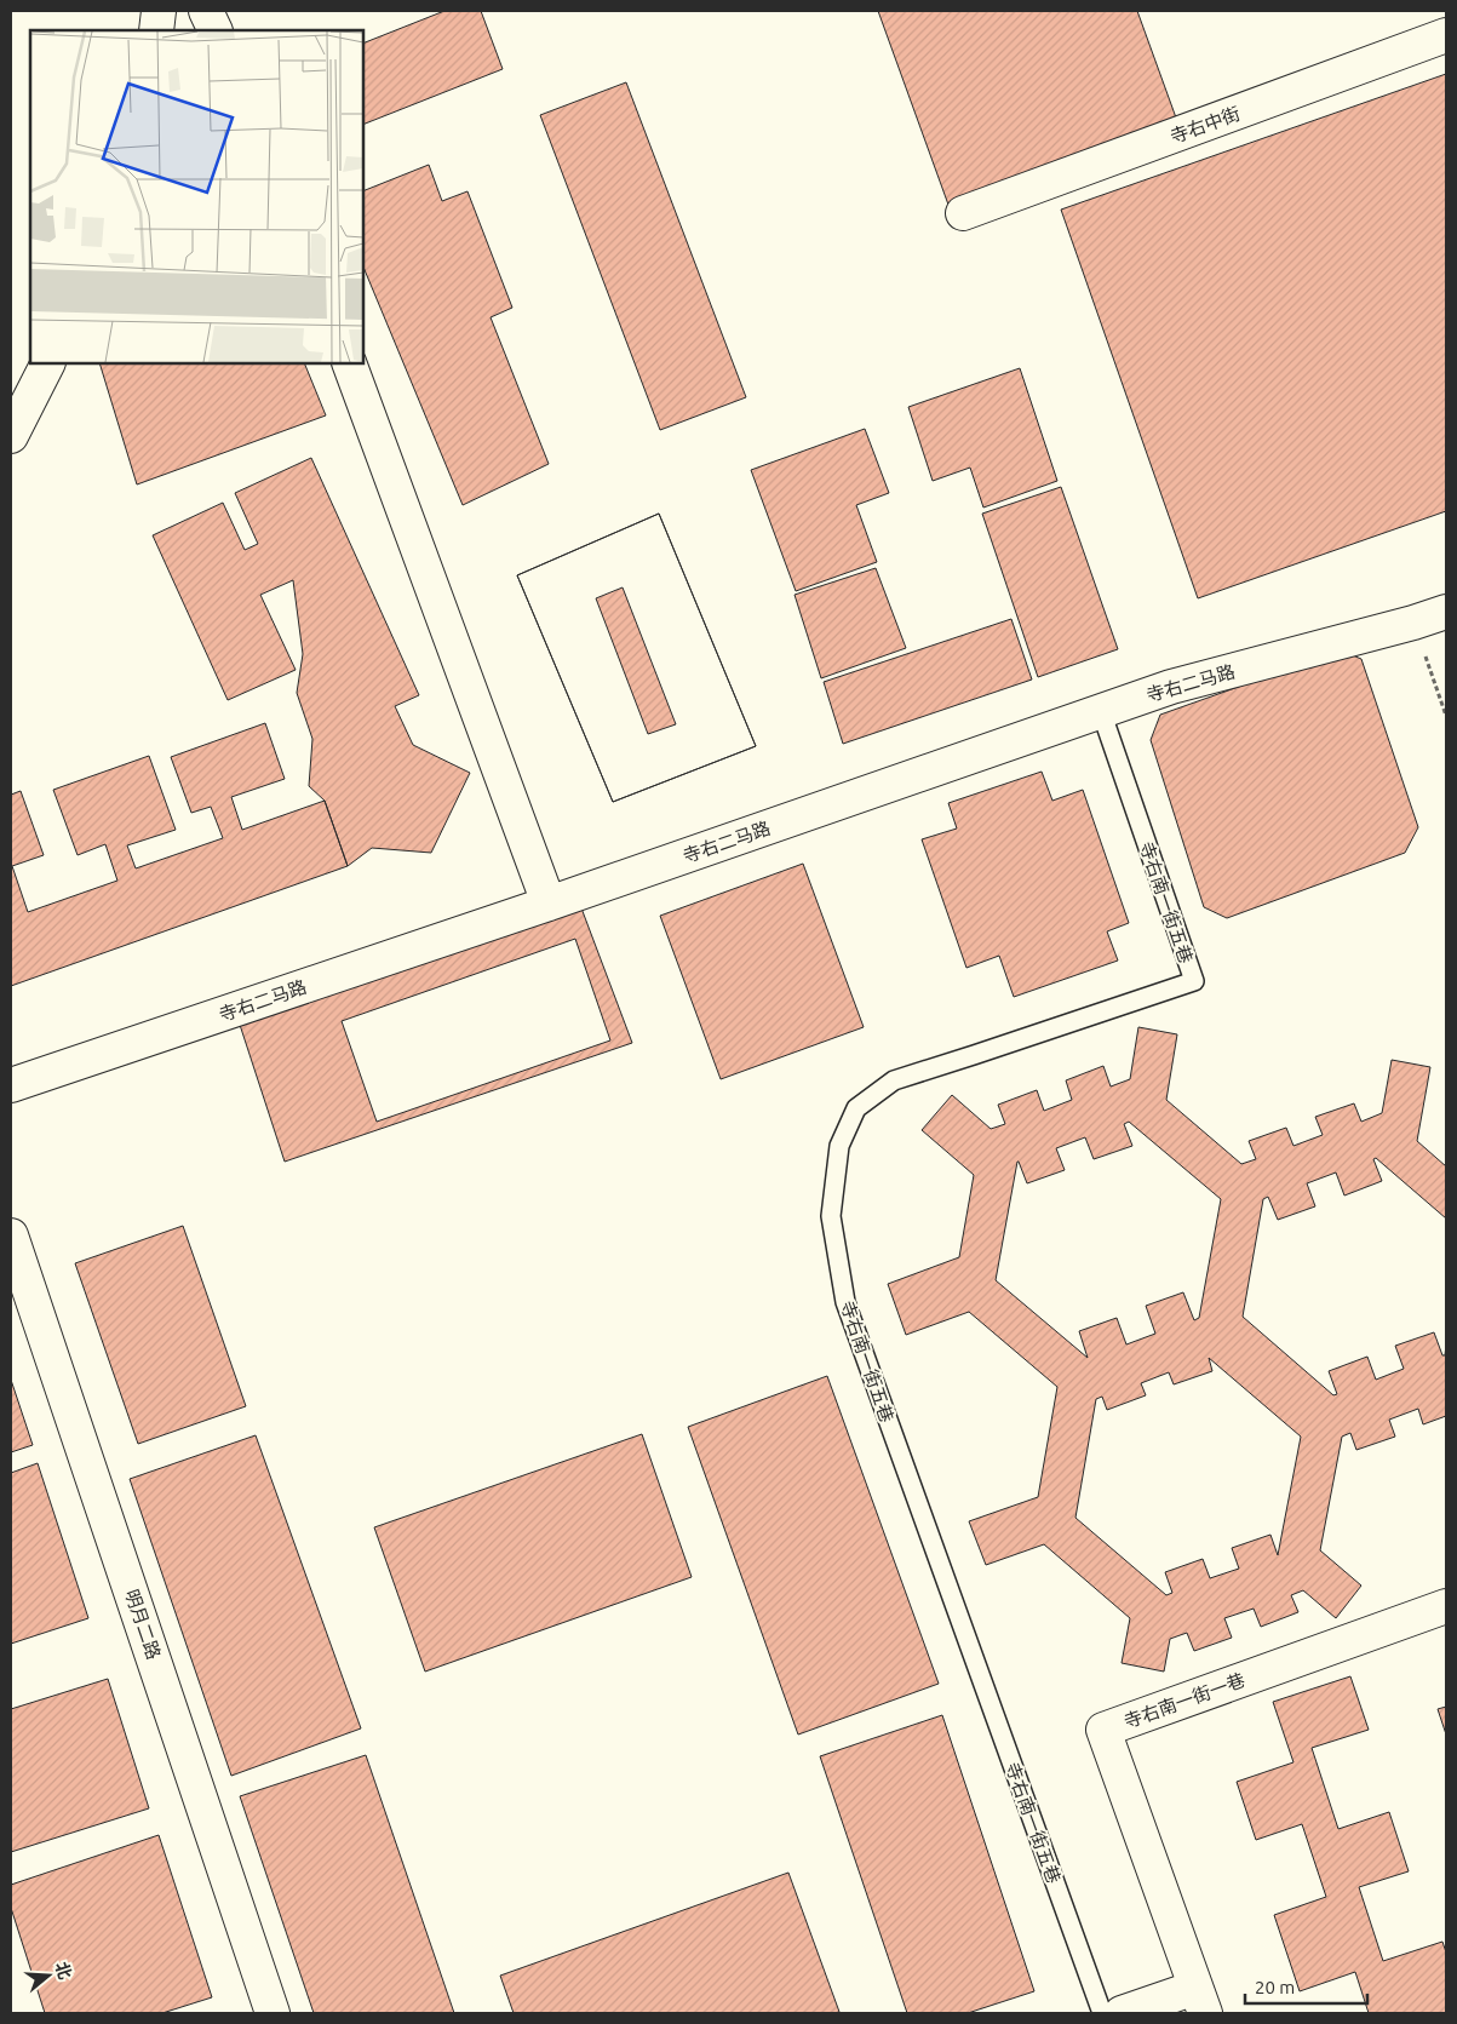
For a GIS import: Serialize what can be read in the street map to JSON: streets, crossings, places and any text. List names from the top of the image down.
{
  "streets": {
    "street": [
      "寺右中街",
      "寺右二马路",
      "明月二路",
      "寺右南一街一巷"
    ],
    "lane": ["寺右南一街五巷"]
  },
  "crossings": [
    ["寺右二马路", "寺右南一街五巷"]
  ],
  "scale_bar": "20 m",
  "north": "right"
}
